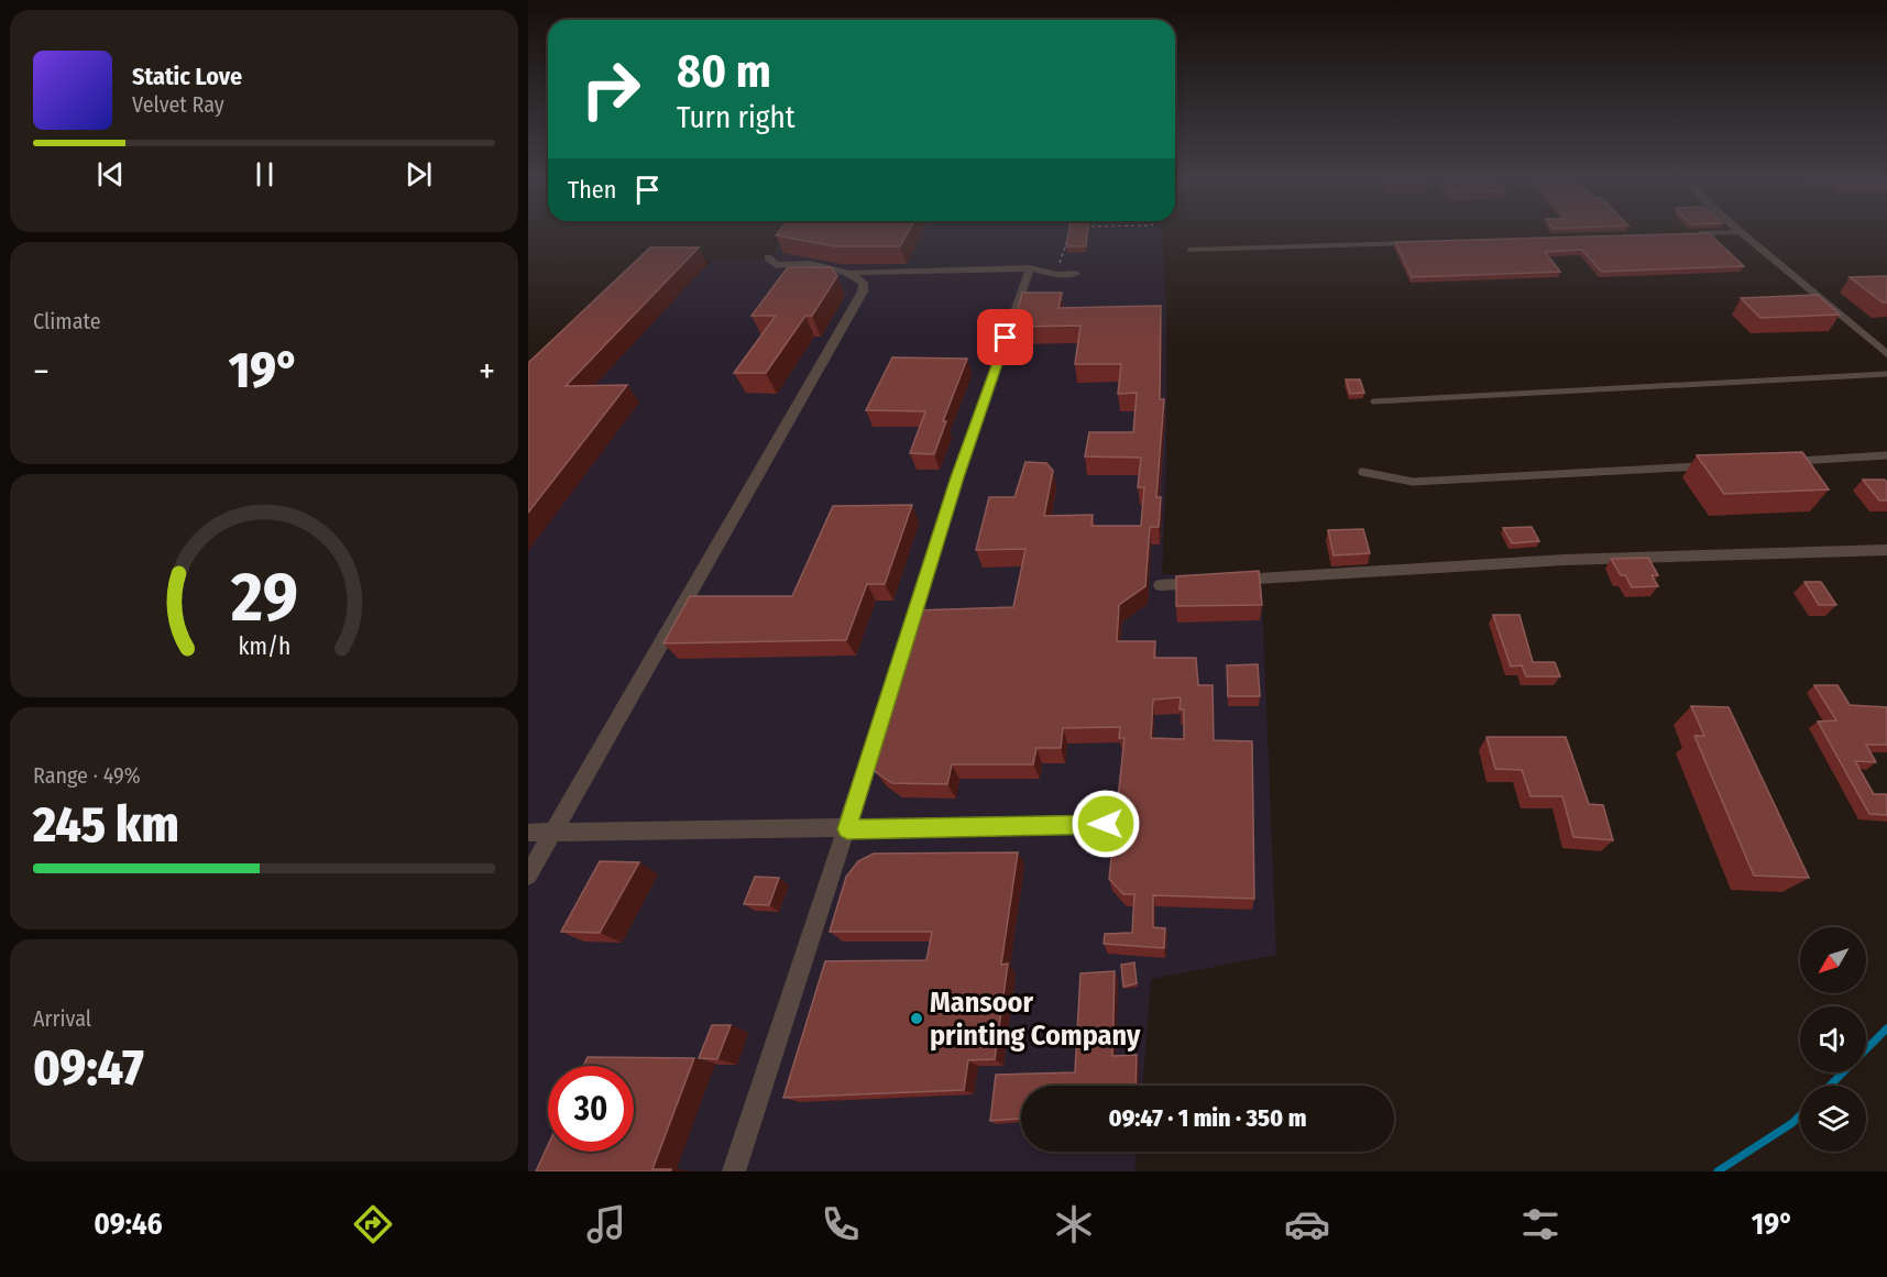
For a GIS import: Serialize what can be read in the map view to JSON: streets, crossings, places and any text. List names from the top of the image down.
{
  "places": ["Mansoor printing Company"],
  "north": "bottom left",
  "page": {
    "turn": ["80 m", "Turn right"],
    "song": ["Static Love", "Velvet Ray"],
    "then": "Then",
    "tile": [
      "Climate",
      ["Range · 49%", "245 km"],
      ["Arrival", "09:47"]
    ],
    "heat": ["−", "19°", "+"],
    "limit": "30",
    "trip": "09:47 · 1 min · 350 m",
    "tabs": ["09:46", "19°"],
    "gauge": ["29", "km/h"]
  }
}
